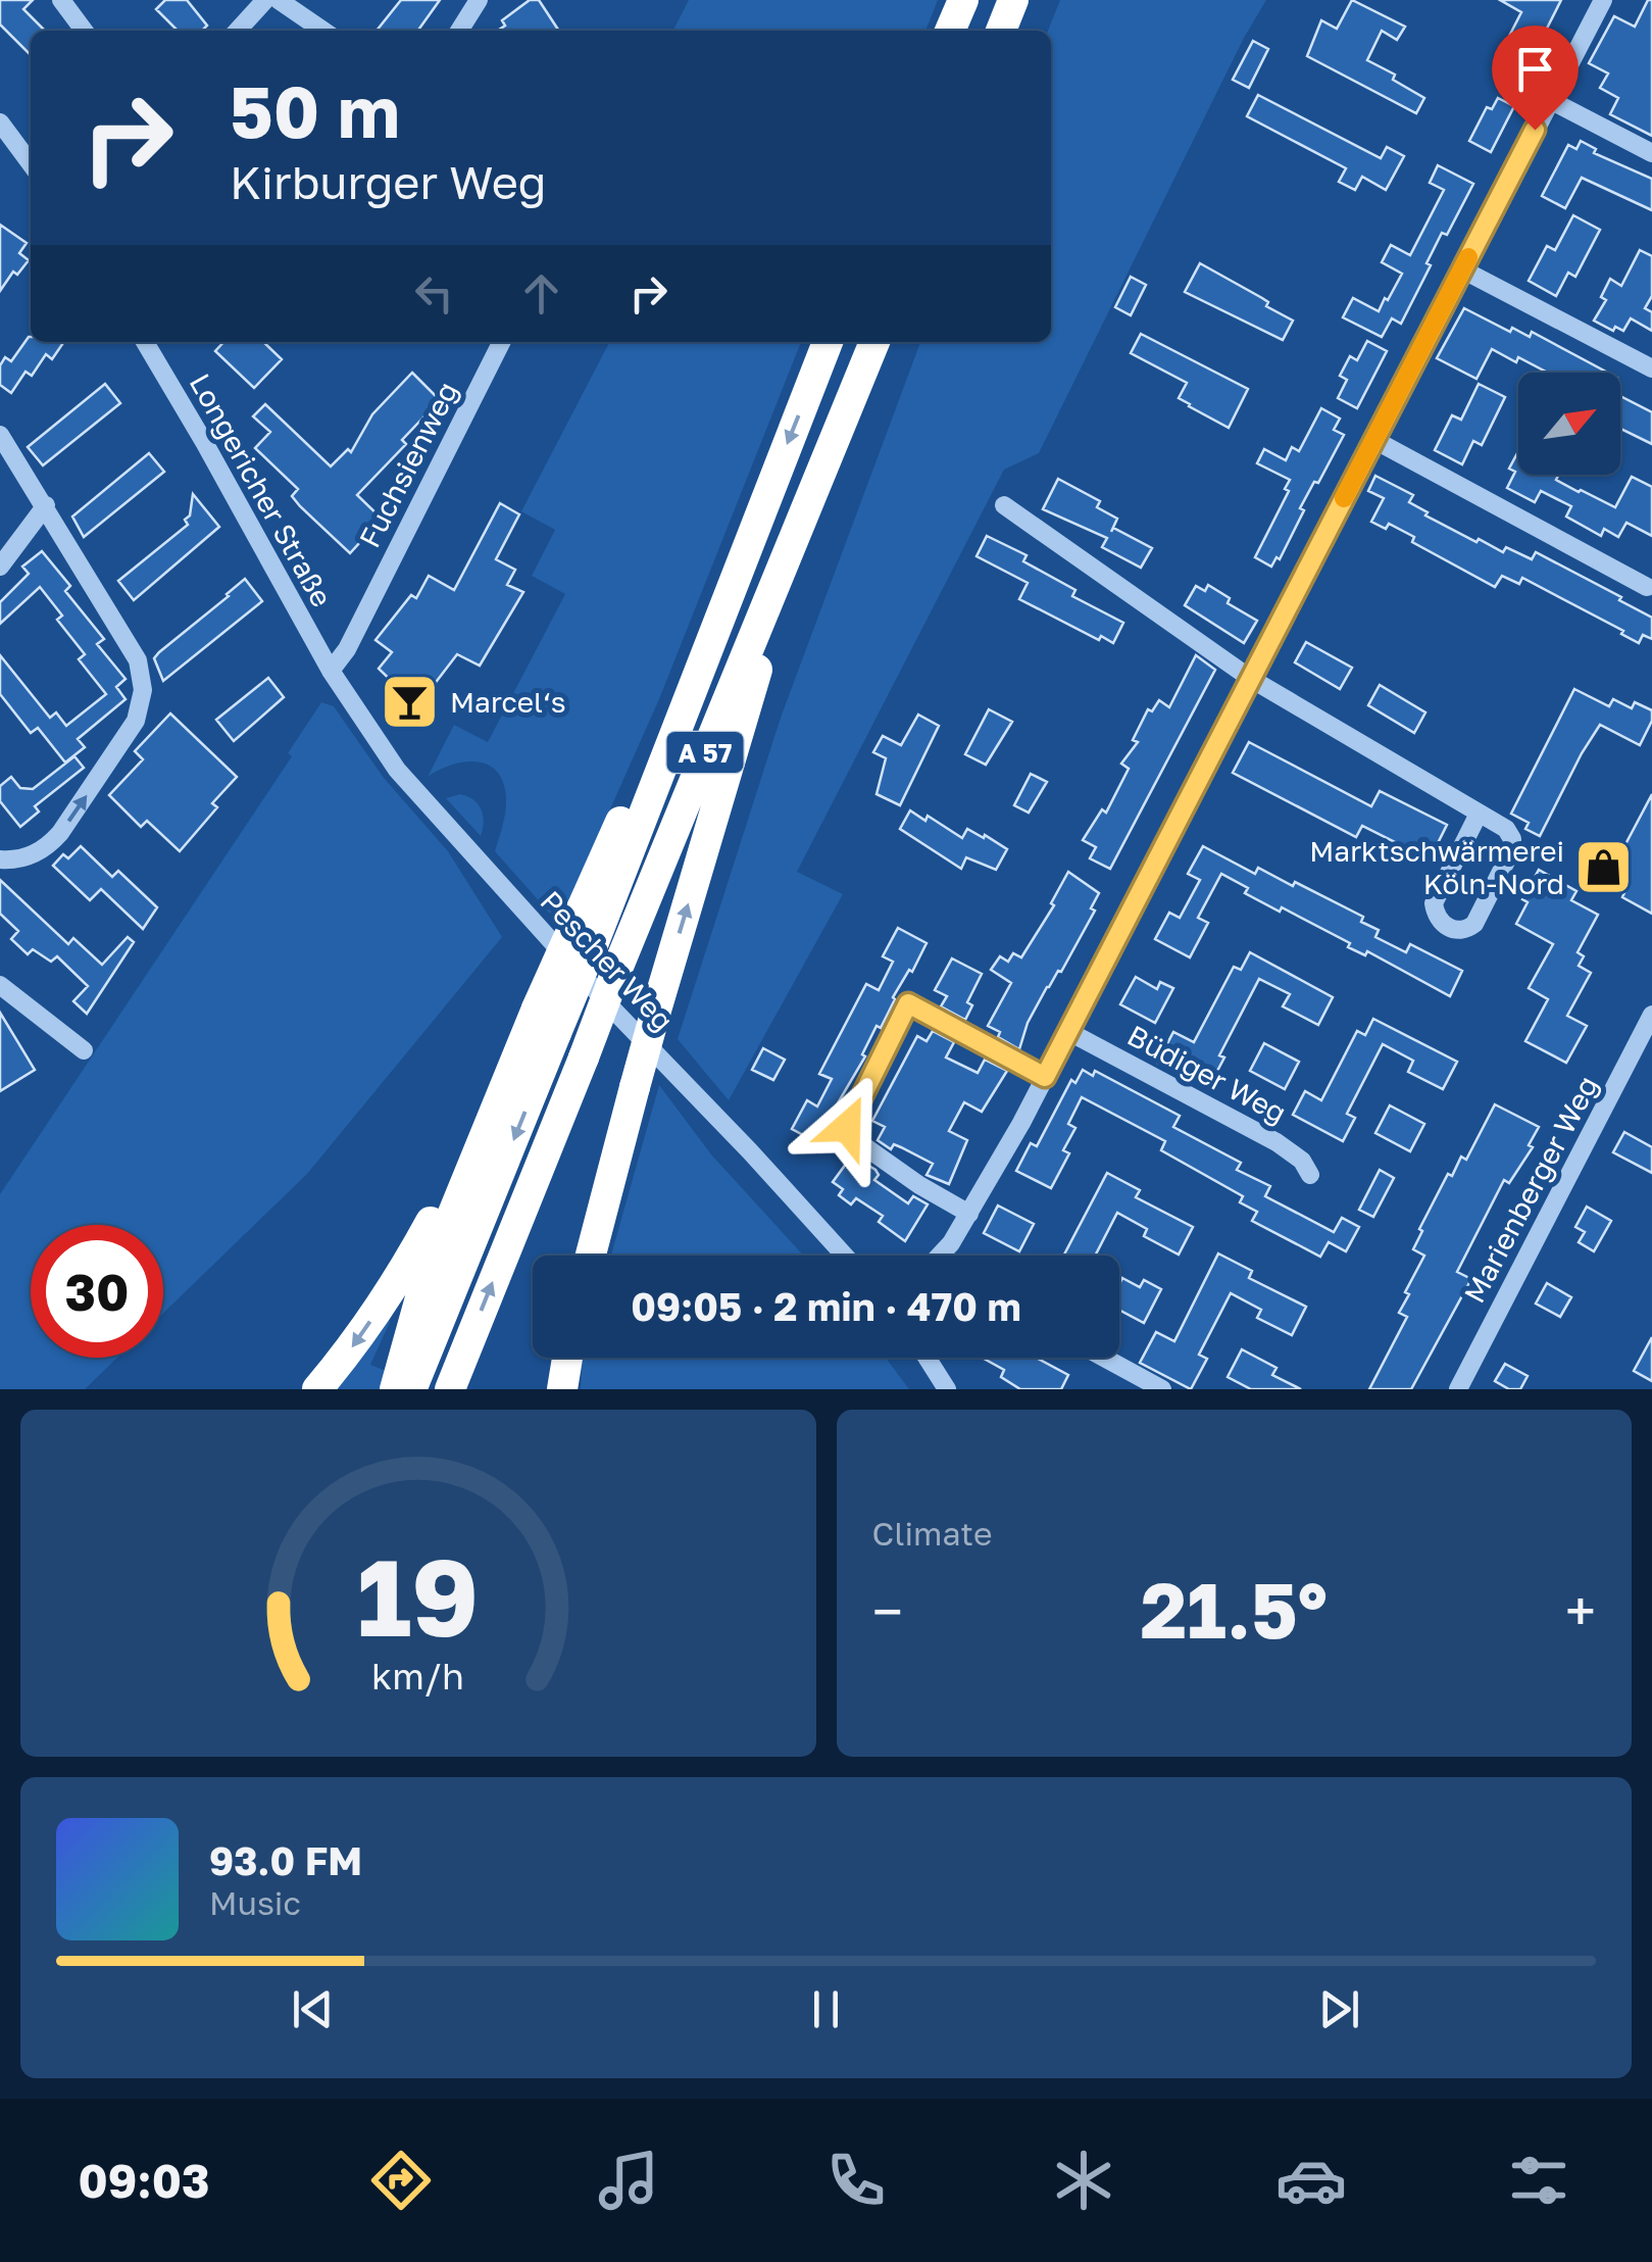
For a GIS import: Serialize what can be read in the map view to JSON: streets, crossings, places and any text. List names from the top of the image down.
{
  "streets": {
    "highway": ["A 57"],
    "street": [
      "Fuchsienweg",
      "Longericher Straße",
      "Pescher Weg",
      "Büdiger Weg",
      "Marienberger Weg"
    ]
  },
  "crossings": [
    ["Fuchsienweg", "Longericher Straße"],
    ["Fuchsienweg", "Pescher Weg"],
    ["Longericher Straße", "Pescher Weg"]
  ],
  "places": {
    "bar": ["Marcel‘s"],
    "shop": ["Marktschwärmerei Köln-Nord"]
  },
  "north": "top right",
  "page": {
    "turn": ["50 m", "Kirburger Weg"],
    "limit": "30",
    "trip": "09:05 · 2 min · 470 m",
    "tile": "Climate",
    "heat": ["−", "21.5°", "+"],
    "song": ["93.0 FM", "Music"],
    "tabs": "09:03",
    "gauge": ["19", "km/h"]
  }
}
